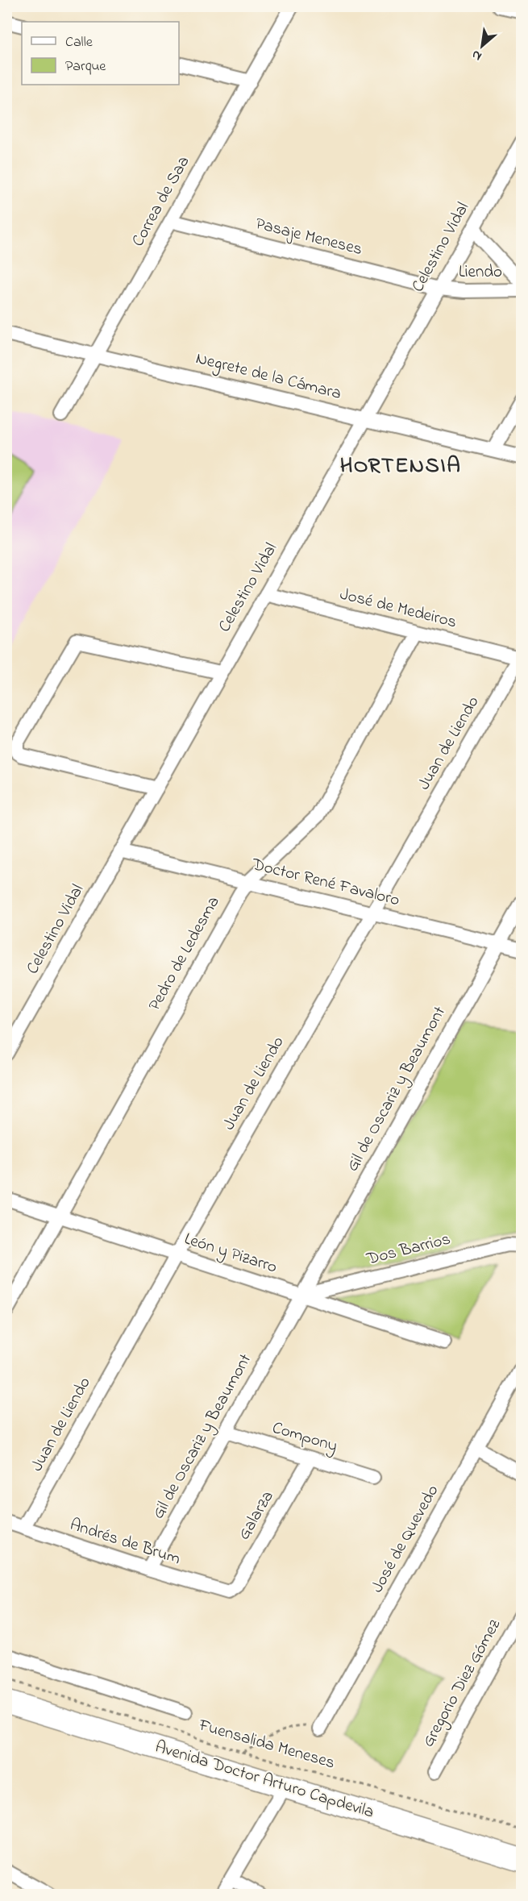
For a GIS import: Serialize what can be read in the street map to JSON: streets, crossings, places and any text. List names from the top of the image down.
{
  "streets": {
    "main road": ["Avenida Doctor Arturo Capdevila"],
    "street": [
      "Correa de Saa",
      "Pasaje Meneses",
      "Celestino Vidal",
      "Liendo",
      "Negrete de la Cámara",
      "José de Medeiros",
      "Juan de Liendo",
      "Doctor René Favaloro",
      "Pedro de Ledesma",
      "Gil de Oscariz y Beaumont",
      "Dos Barrios",
      "León y Pizarro",
      "Compony",
      "Galarza",
      "José de Quevedo",
      "Andrés de Brum",
      "Gregorio Diez Gómez"
    ],
    "path": ["Fuensalida Meneses"]
  },
  "crossings": [
    ["Correa de Saa", "Pasaje Meneses"],
    ["Correa de Saa", "Negrete de la Cámara"],
    ["Pasaje Meneses", "Celestino Vidal"],
    ["Pasaje Meneses", "Liendo"],
    ["Celestino Vidal", "Liendo"],
    ["Celestino Vidal", "Negrete de la Cámara"],
    ["Celestino Vidal", "José de Medeiros"],
    ["Celestino Vidal", "Doctor René Favaloro"],
    ["José de Medeiros", "Juan de Liendo"],
    ["José de Medeiros", "Pedro de Ledesma"],
    ["Juan de Liendo", "Doctor René Favaloro"],
    ["Juan de Liendo", "León y Pizarro"],
    ["Juan de Liendo", "Andrés de Brum"],
    ["Doctor René Favaloro", "Pedro de Ledesma"],
    ["Doctor René Favaloro", "Gil de Oscariz y Beaumont"],
    ["Pedro de Ledesma", "León y Pizarro"],
    ["Gil de Oscariz y Beaumont", "Dos Barrios"],
    ["Gil de Oscariz y Beaumont", "León y Pizarro"],
    ["Gil de Oscariz y Beaumont", "Compony"],
    ["Gil de Oscariz y Beaumont", "Andrés de Brum"],
    ["Dos Barrios", "León y Pizarro"],
    ["Compony", "Galarza"],
    ["Galarza", "Andrés de Brum"]
  ],
  "districts": ["HORTENSIA"],
  "legend": ["Calle", "Parque"],
  "north": "bottom left"
}
